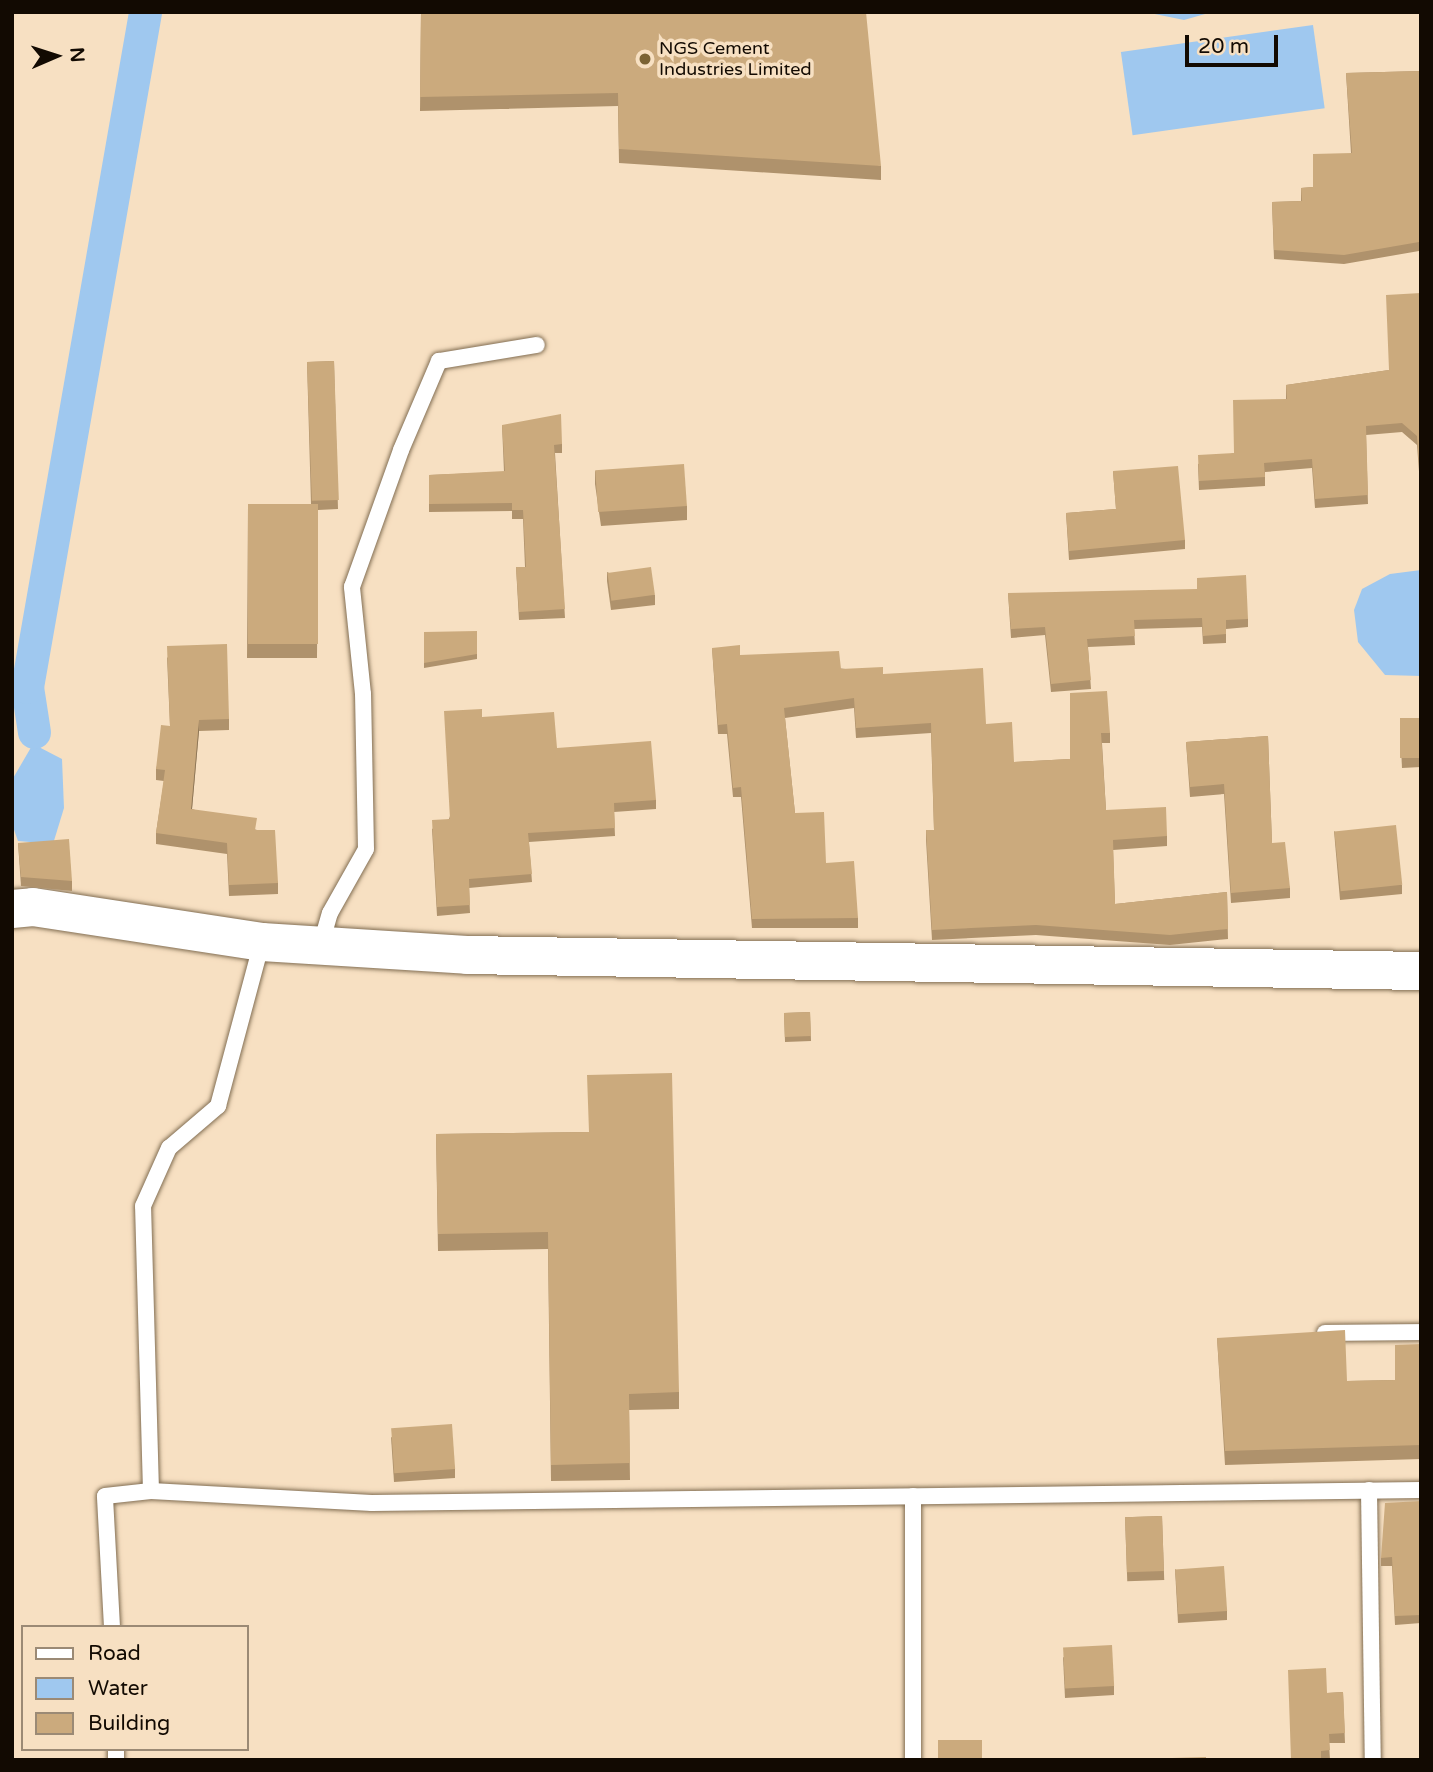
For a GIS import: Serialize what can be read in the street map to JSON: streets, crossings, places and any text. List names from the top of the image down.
{
  "places": ["NGS Cement Industries Limited"],
  "legend": ["Road", "Water", "Building"],
  "scale_bar": "20 m",
  "north": "right"
}
